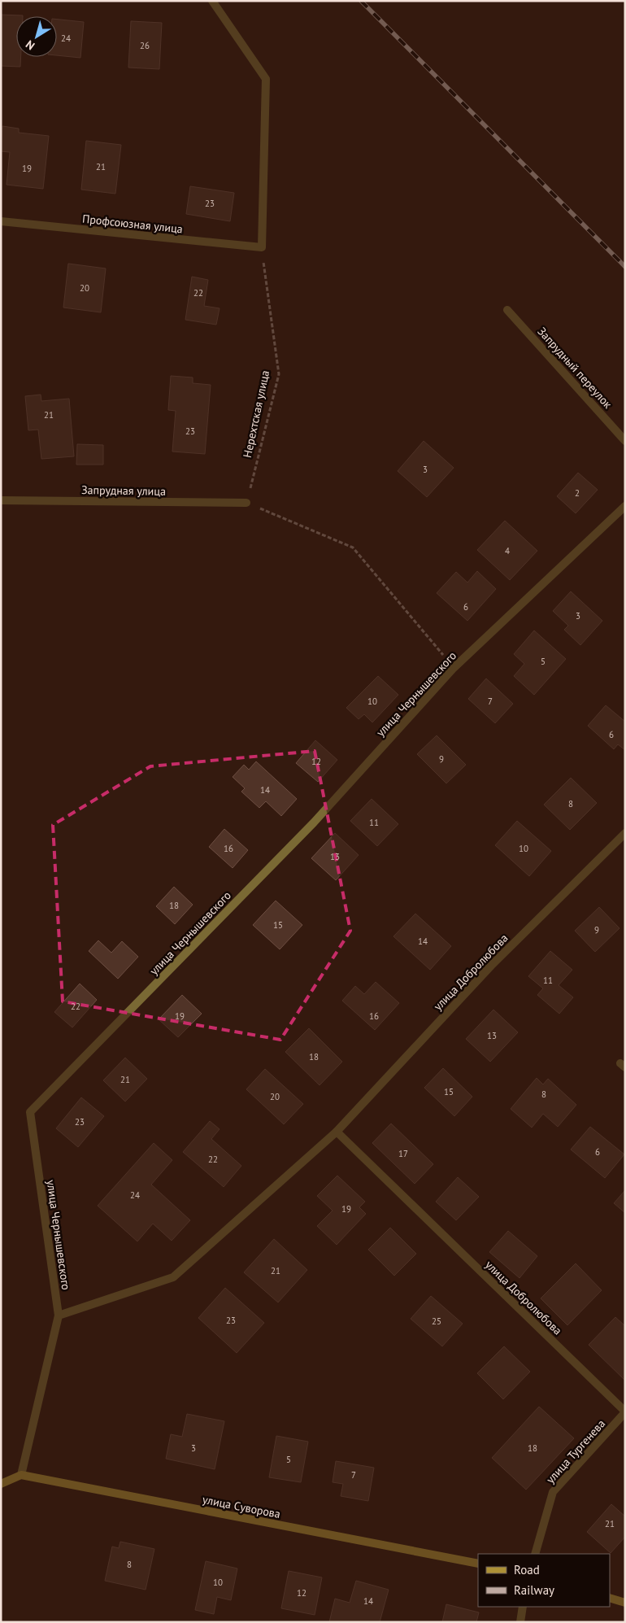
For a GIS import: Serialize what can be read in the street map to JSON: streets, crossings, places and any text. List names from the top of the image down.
{
  "streets": {
    "street": [
      "Профсоюзная улица",
      "Запрудный переулок",
      "Запрудная улица",
      "улица Чернышевского",
      "улица Добролюбова",
      "улица Тургенева",
      "улица Суворова"
    ],
    "path": ["Нерехтская улица"]
  },
  "crossings": [
    ["Профсоюзная улица", "Нерехтская улица"],
    ["Нерехтская улица", "Запрудная улица"],
    ["улица Чернышевского", "улица Добролюбова"],
    ["улица Чернышевского", "улица Суворова"],
    ["улица Добролюбова", "улица Тургенева"]
  ],
  "house_numbers": [
    "24",
    "26",
    "21",
    "19",
    "23",
    "20",
    "22",
    "21",
    "23",
    "3",
    "2",
    "4",
    "6",
    "3",
    "5",
    "10",
    "7",
    "6",
    "9",
    "12",
    "14",
    "8",
    "11",
    "16",
    "10",
    "13",
    "18",
    "15",
    "9",
    "14",
    "11",
    "22",
    "19",
    "16",
    "13",
    "18",
    "21",
    "15",
    "8",
    "20",
    "23",
    "6",
    "17",
    "22",
    "24",
    "19",
    "21",
    "23",
    "25",
    "3",
    "18",
    "5",
    "7",
    "21",
    "8",
    "10",
    "12",
    "14"
  ],
  "legend": ["Road", "Railway"],
  "north": "bottom left"
}
